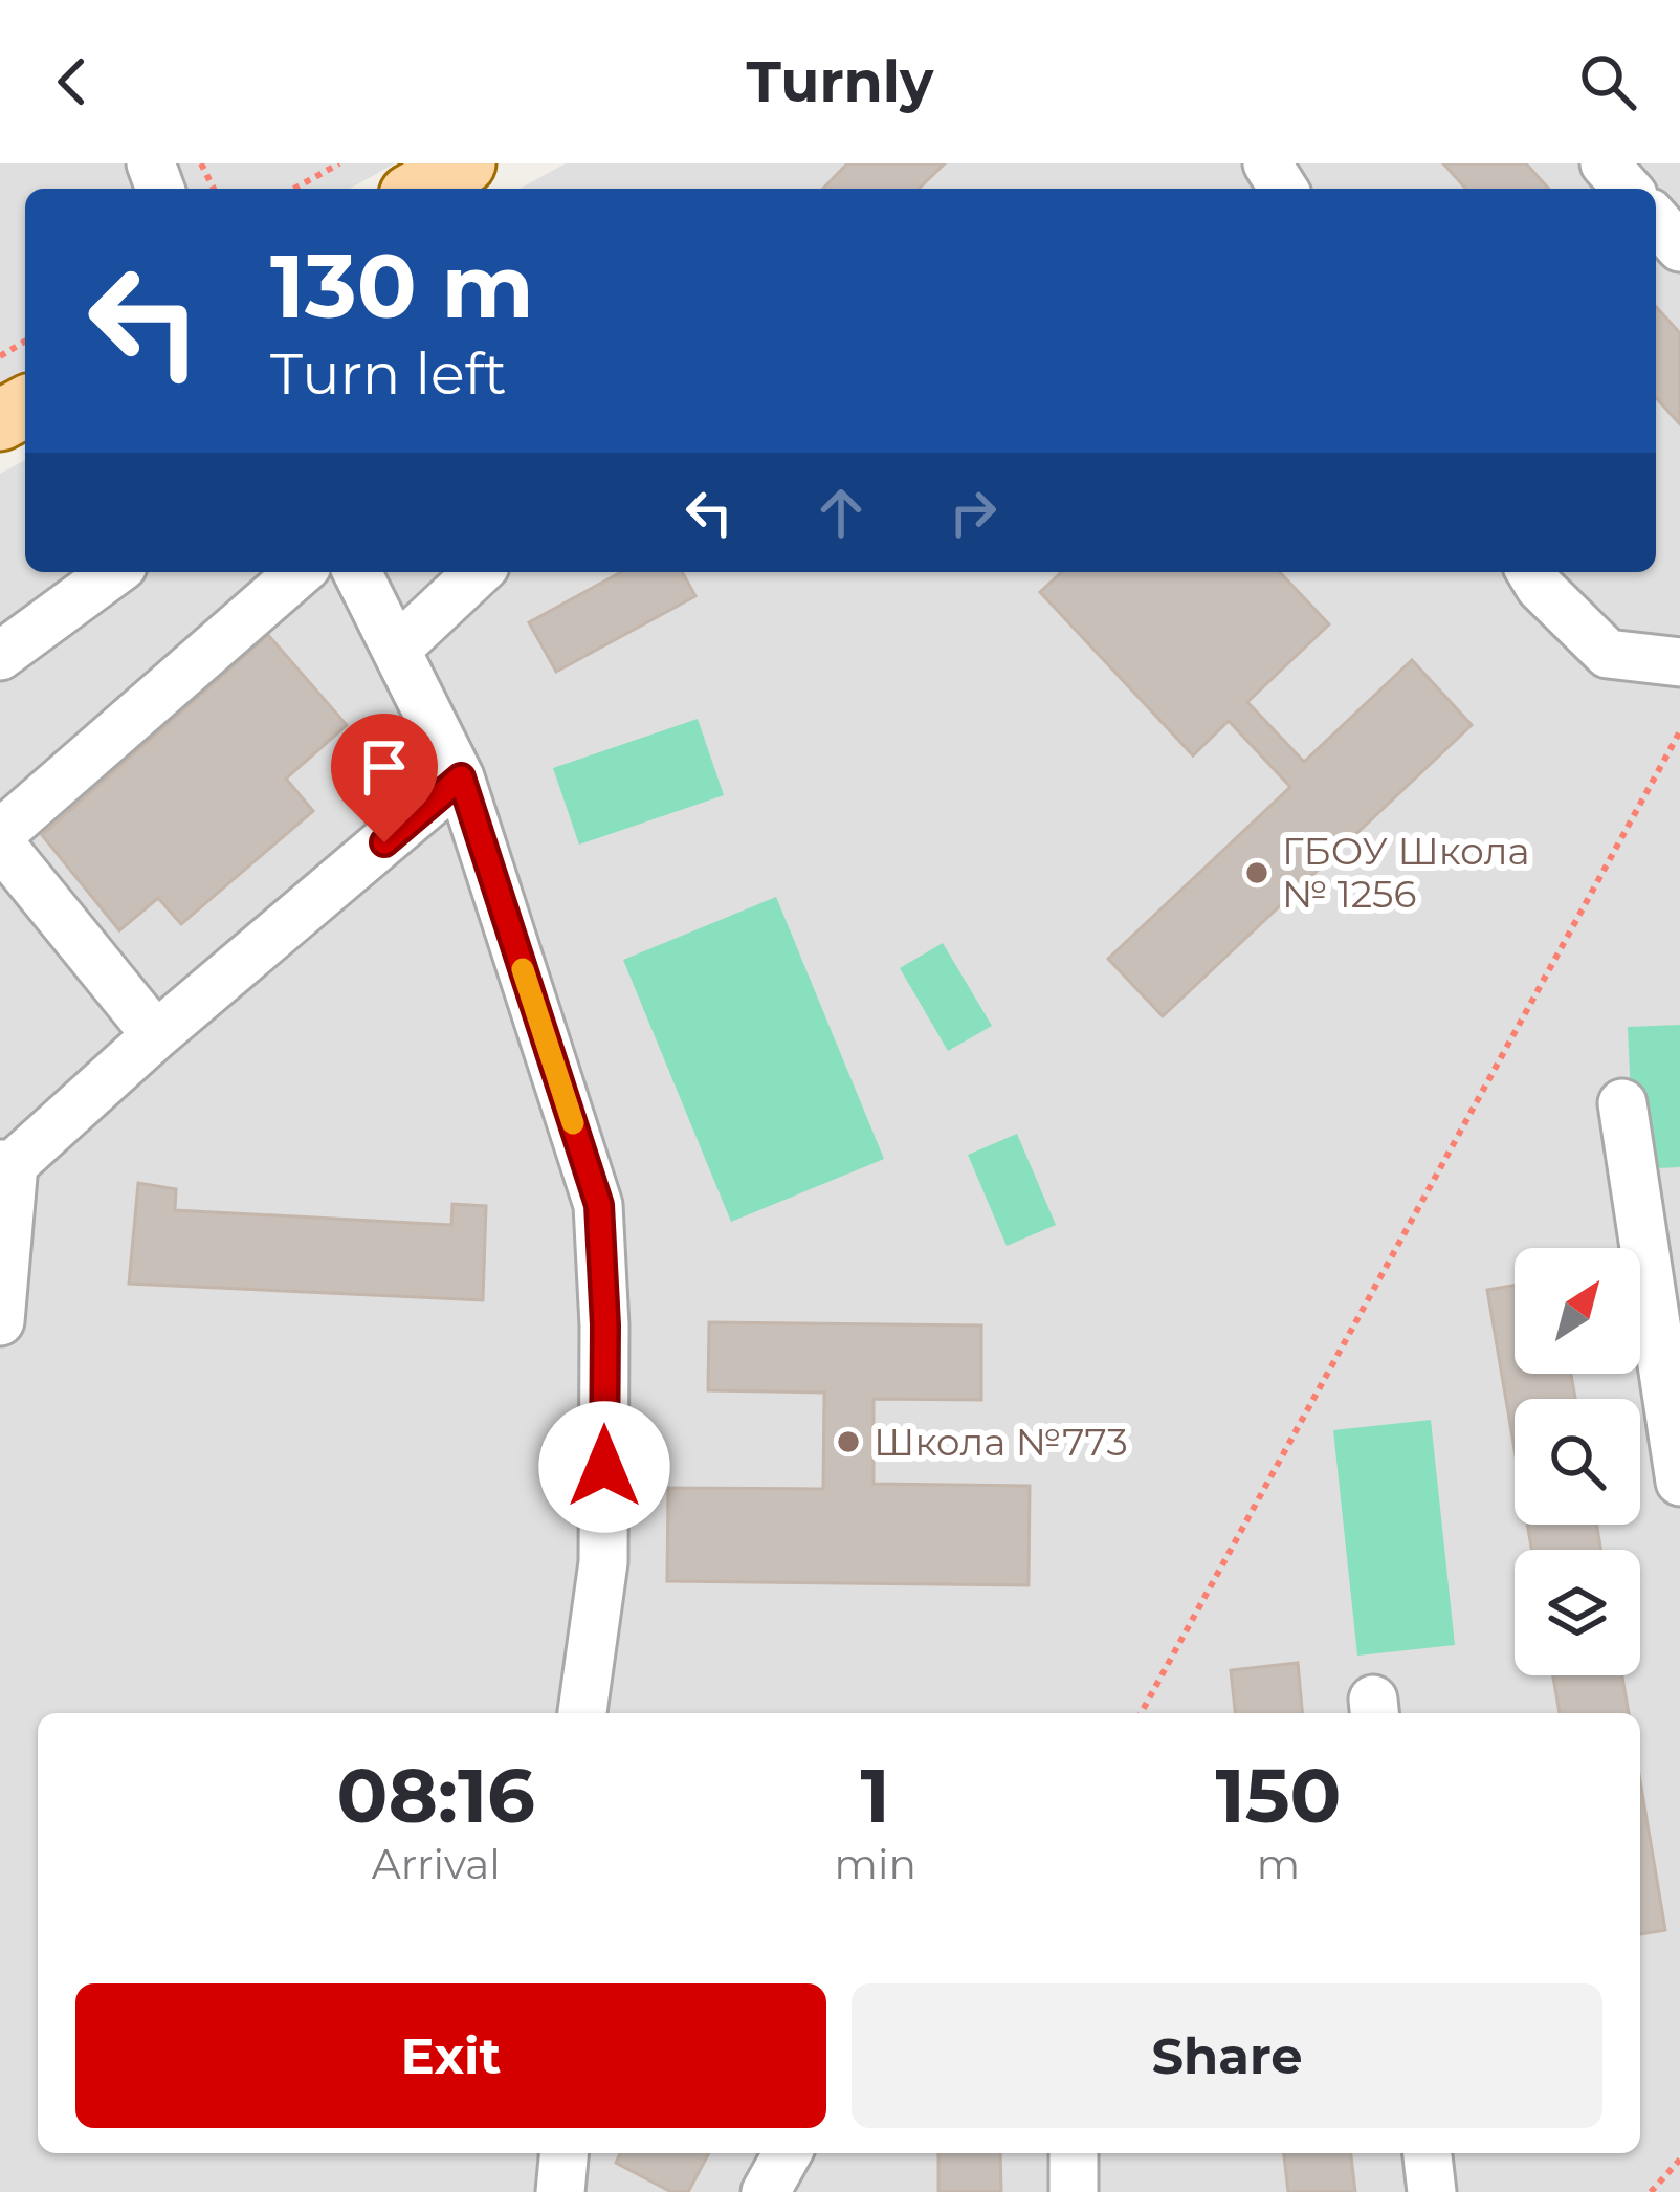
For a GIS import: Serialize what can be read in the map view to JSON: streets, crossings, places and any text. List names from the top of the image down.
{
  "places": ["ГБОУ Школа № 1256", "Школа №773"],
  "north": "top right",
  "page": {
    "header": "Turnly",
    "turn": ["130 m", "Turn left"],
    "eta": [
      "08:16",
      "Arrival",
      "1",
      "min",
      "150",
      "m"
    ],
    "buttons": ["Exit", "Share"]
  }
}
